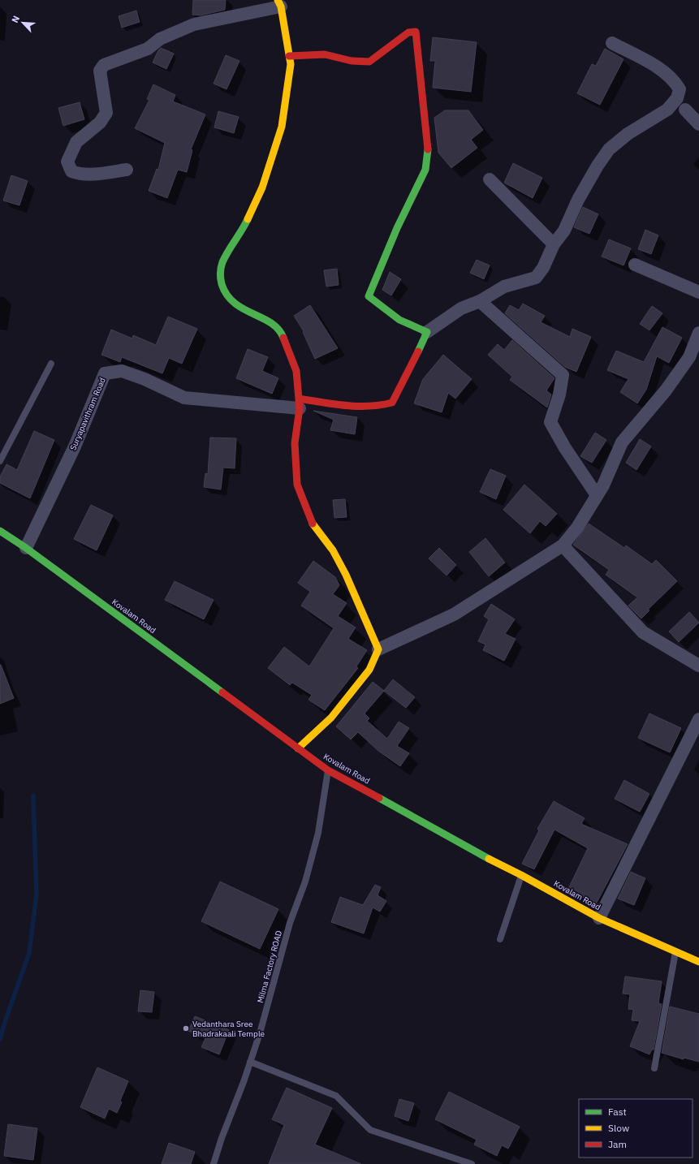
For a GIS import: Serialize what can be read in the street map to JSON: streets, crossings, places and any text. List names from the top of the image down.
{
  "streets": {
    "main road": ["Kovalam Road"],
    "street": ["Suryapavithram Road"],
    "lane": ["Milma Factory ROAD"]
  },
  "crossings": [
    ["Suryapavithram Road", "Kovalam Road"],
    ["Kovalam Road", "Milma Factory ROAD"]
  ],
  "places": ["Vedanthara Sree Bhadrakaali Temple"],
  "legend": ["Fast", "Slow", "Jam"],
  "north": "top left"
}
